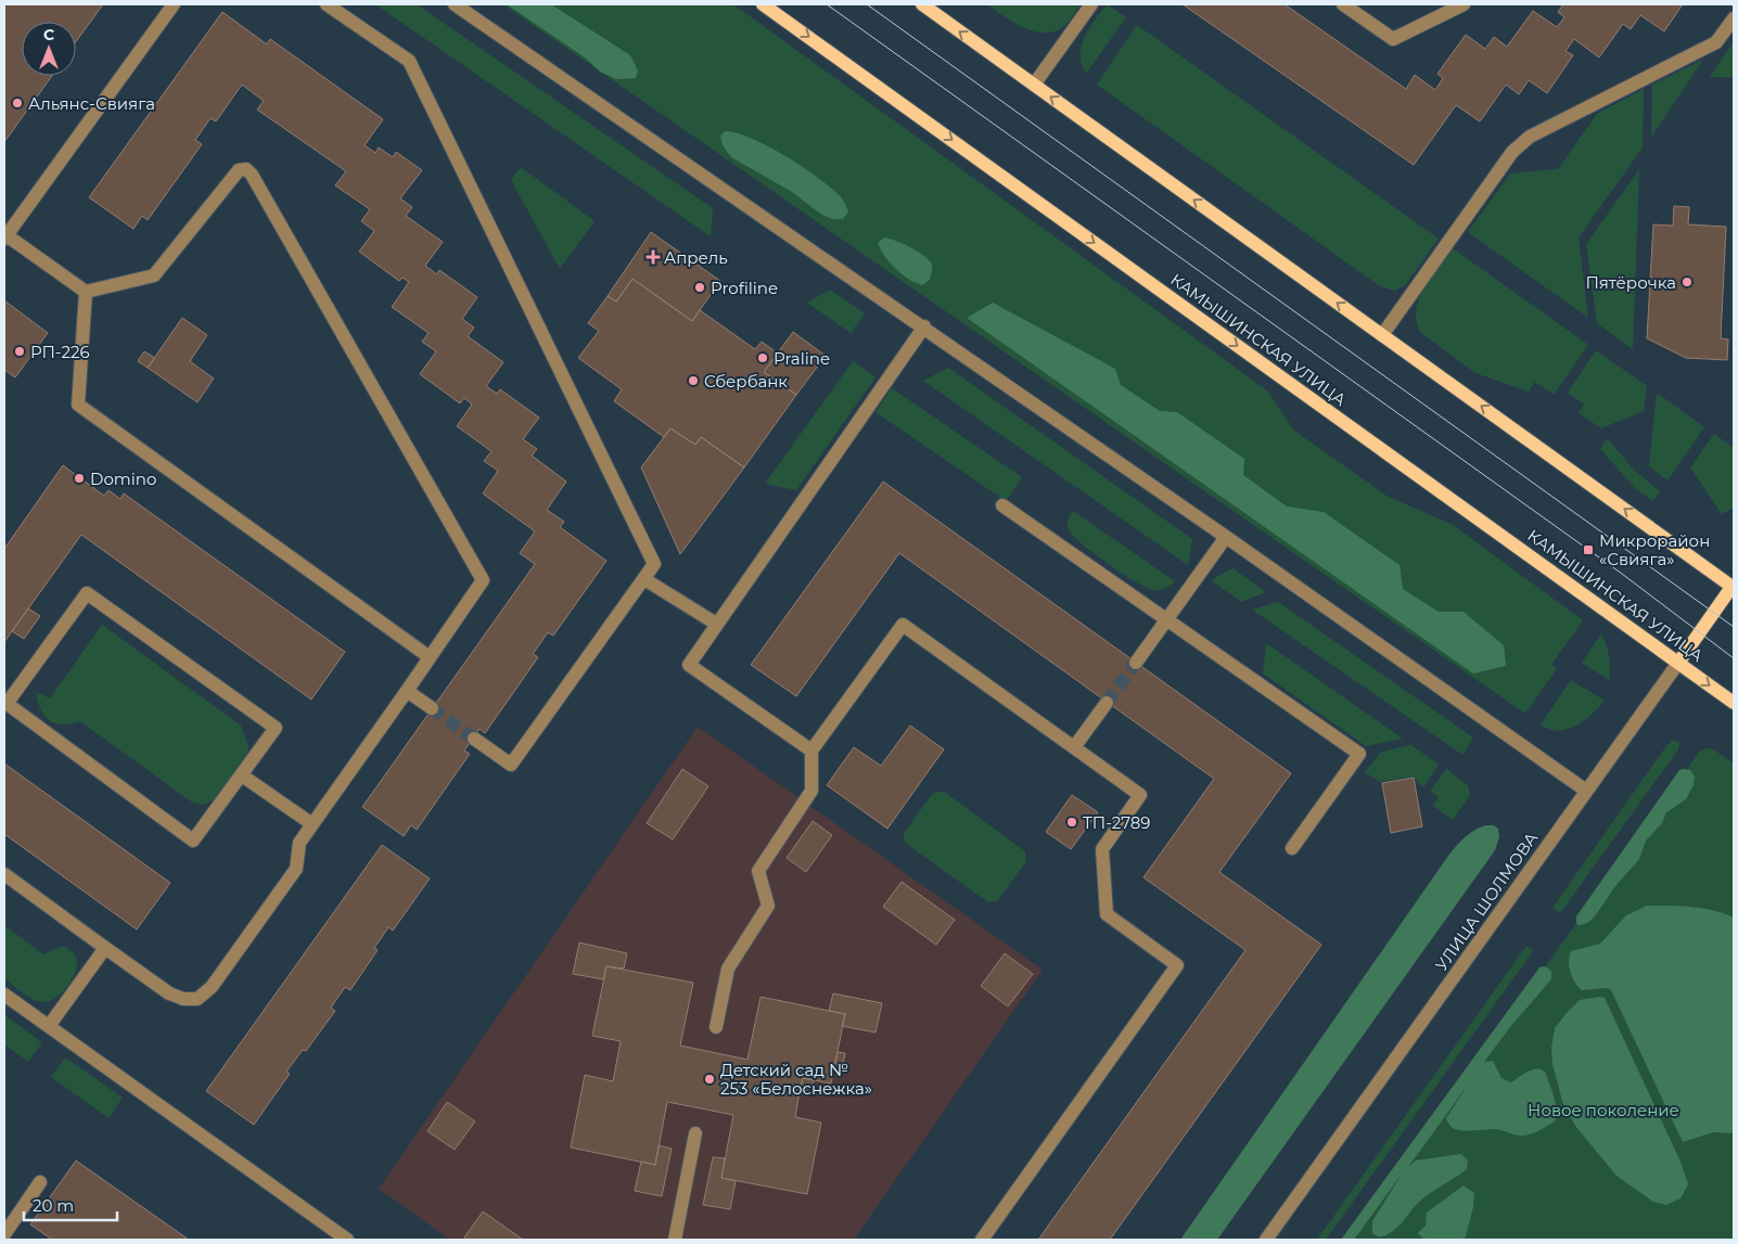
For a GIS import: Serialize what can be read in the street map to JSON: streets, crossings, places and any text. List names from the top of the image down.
{
  "streets": {
    "main road": ["КАМЫШИНСКАЯ УЛИЦА", "УЛИЦА ШОЛМОВА"]
  },
  "crossings": [
    ["КАМЫШИНСКАЯ УЛИЦА", "УЛИЦА ШОЛМОВА"]
  ],
  "parks": ["Новое поколение"],
  "places": {
    "other": [
      "Альянс-Свияга",
      "Пятёрочка",
      "Profiline",
      "РП-226",
      "Praline",
      "Сбербанк",
      "Domino",
      "ТП-2789",
      "Детский сад № 253 «Белоснежка»"
    ],
    "health": ["Апрель"],
    "transit": ["Микрорайон «Свияга»"]
  },
  "scale_bar": "20 m",
  "north": "top"
}
